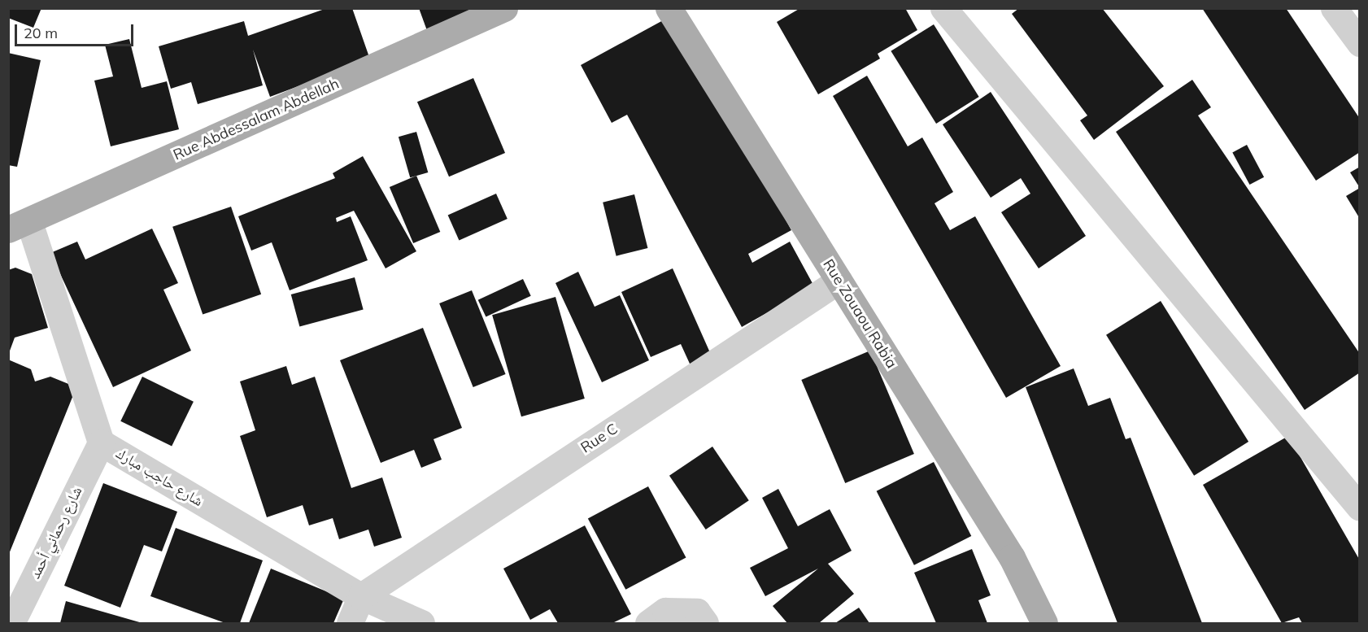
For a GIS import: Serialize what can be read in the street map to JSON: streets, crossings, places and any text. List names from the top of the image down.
{
  "streets": {
    "main road": ["Rue Abdessalam Abdellah", "Rue Zouaou Rabia"],
    "street": ["Rue C", "شارع حاجب مبارك", "شارع رحماني أحمد"]
  },
  "crossings": [
    ["Rue Abdessalam Abdellah", "شارع حاجب مبارك"],
    ["Rue Zouaou Rabia", "Rue C"],
    ["Rue C", "شارع حاجب مبارك"],
    ["شارع حاجب مبارك", "شارع رحماني أحمد"]
  ],
  "scale_bar": "20 m"
}
